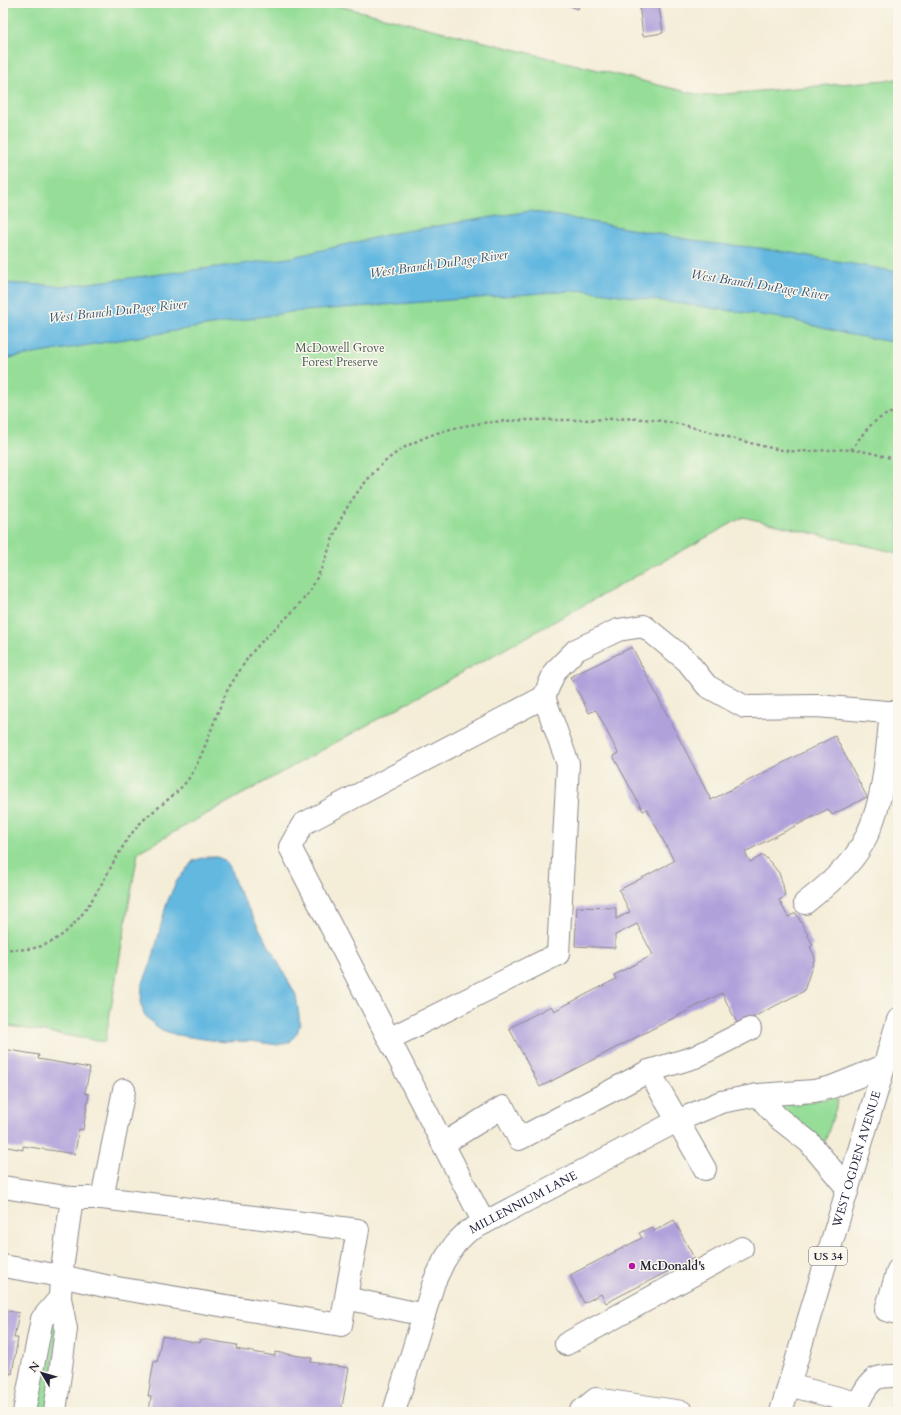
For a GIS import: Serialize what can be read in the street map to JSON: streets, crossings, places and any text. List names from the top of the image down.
{
  "streets": {
    "street": ["WEST OGDEN AVENUE", "MILLENNIUM LANE", "US 34"]
  },
  "crossings": [
    ["WEST OGDEN AVENUE", "MILLENNIUM LANE"]
  ],
  "water": ["West Branch DuPage River"],
  "parks": ["McDowell Grove Forest Preserve"],
  "places": ["McDonald's"],
  "north": "top left"
}
